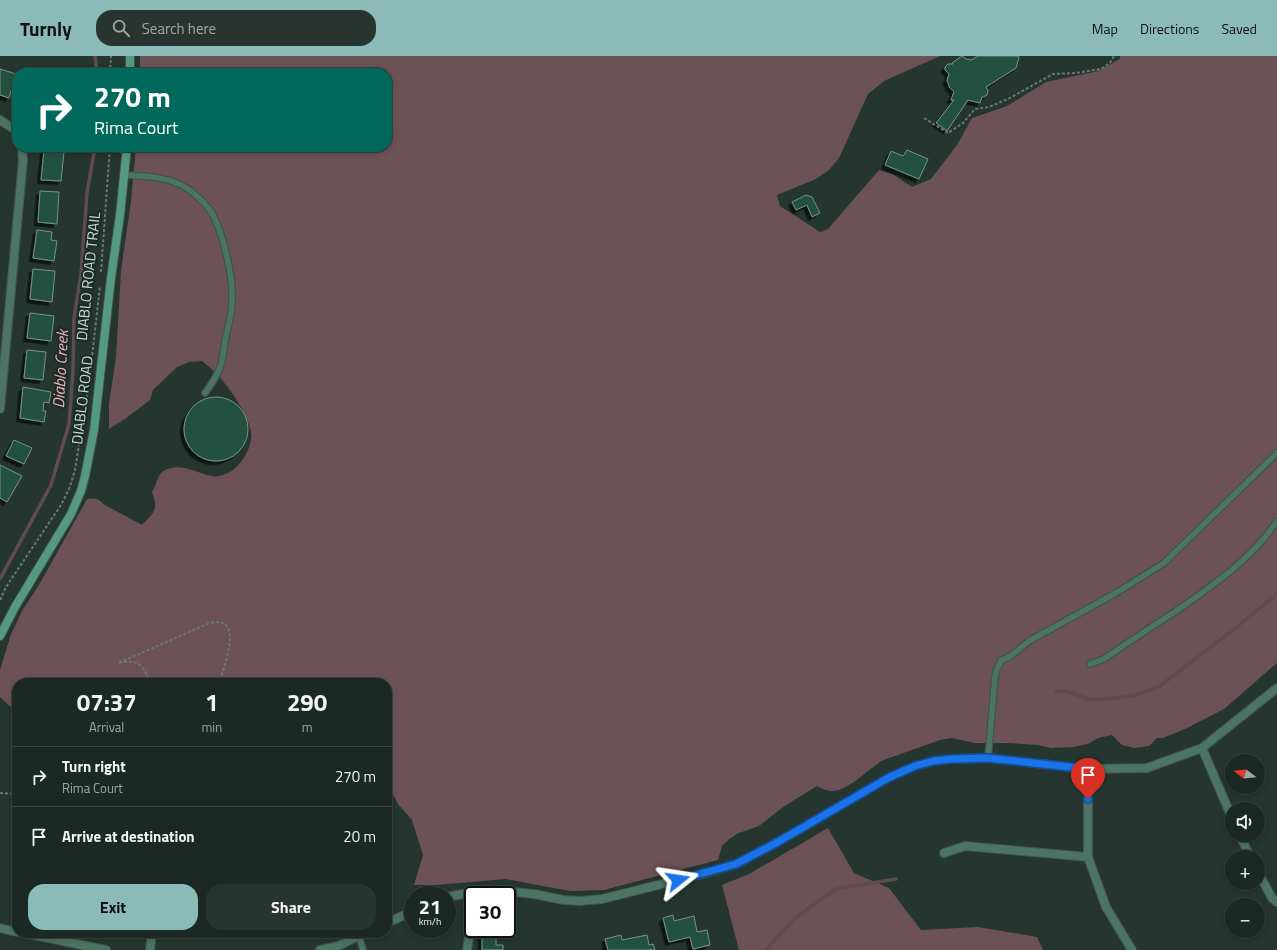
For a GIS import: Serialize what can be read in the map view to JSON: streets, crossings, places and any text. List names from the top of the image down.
{
  "streets": {
    "street": ["DIABLO ROAD"],
    "path": ["DIABLO ROAD TRAIL"]
  },
  "water": ["Diablo Creek"],
  "north": "left",
  "page": {
    "header": "Turnly",
    "search": "Search here",
    "nav": ["Map", "Directions", "Saved"],
    "turn": ["270 m", "Rima Court"],
    "eta": [
      "07:37",
      "Arrival",
      "1",
      "min",
      "290",
      "m"
    ],
    "list": [
      {
        "name": "Turn right",
        "note": "Rima Court",
        "value": "270 m"
      },
      {
        "name": "Arrive at destination",
        "value": "20 m"
      }
    ],
    "map_buttons": ["+", "−"],
    "buttons": ["Exit", "Share"],
    "speed": "21 km/h",
    "limit": "30"
  }
}
